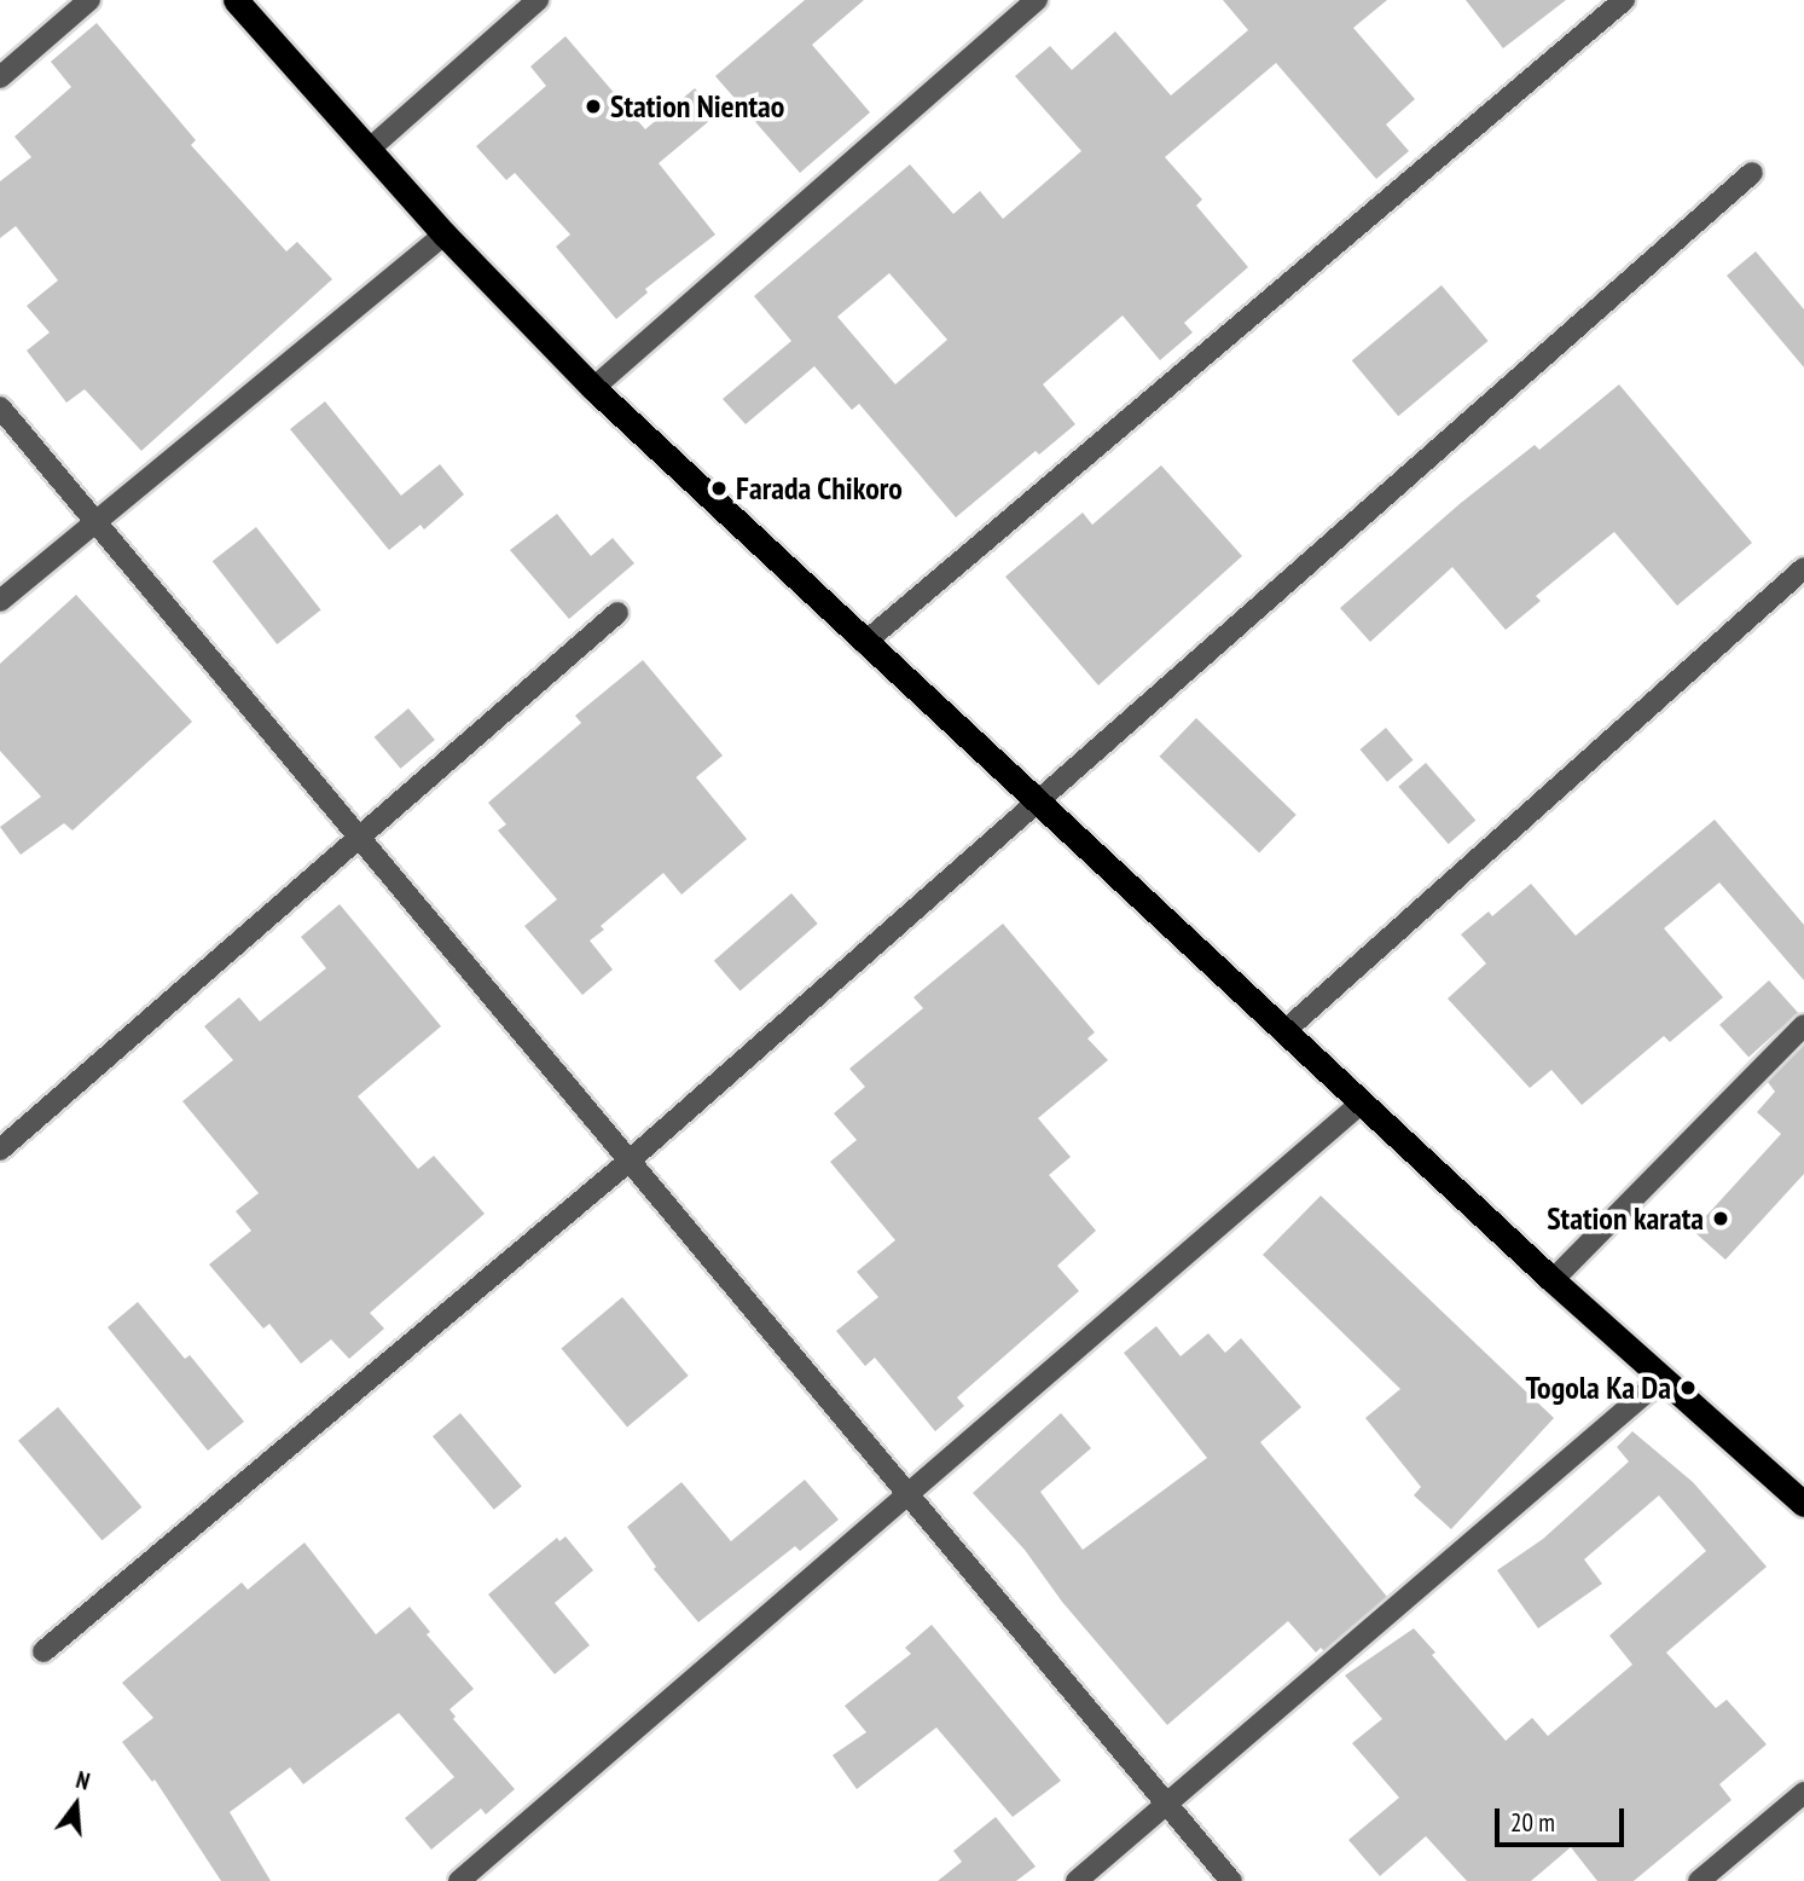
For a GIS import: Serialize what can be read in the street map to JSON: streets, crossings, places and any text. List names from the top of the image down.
{
  "places": [
    "Station Nientao",
    "Farada Chikoro",
    "Station karata",
    "Togola Ka Da"
  ],
  "scale_bar": "20 m",
  "north": "top"
}
